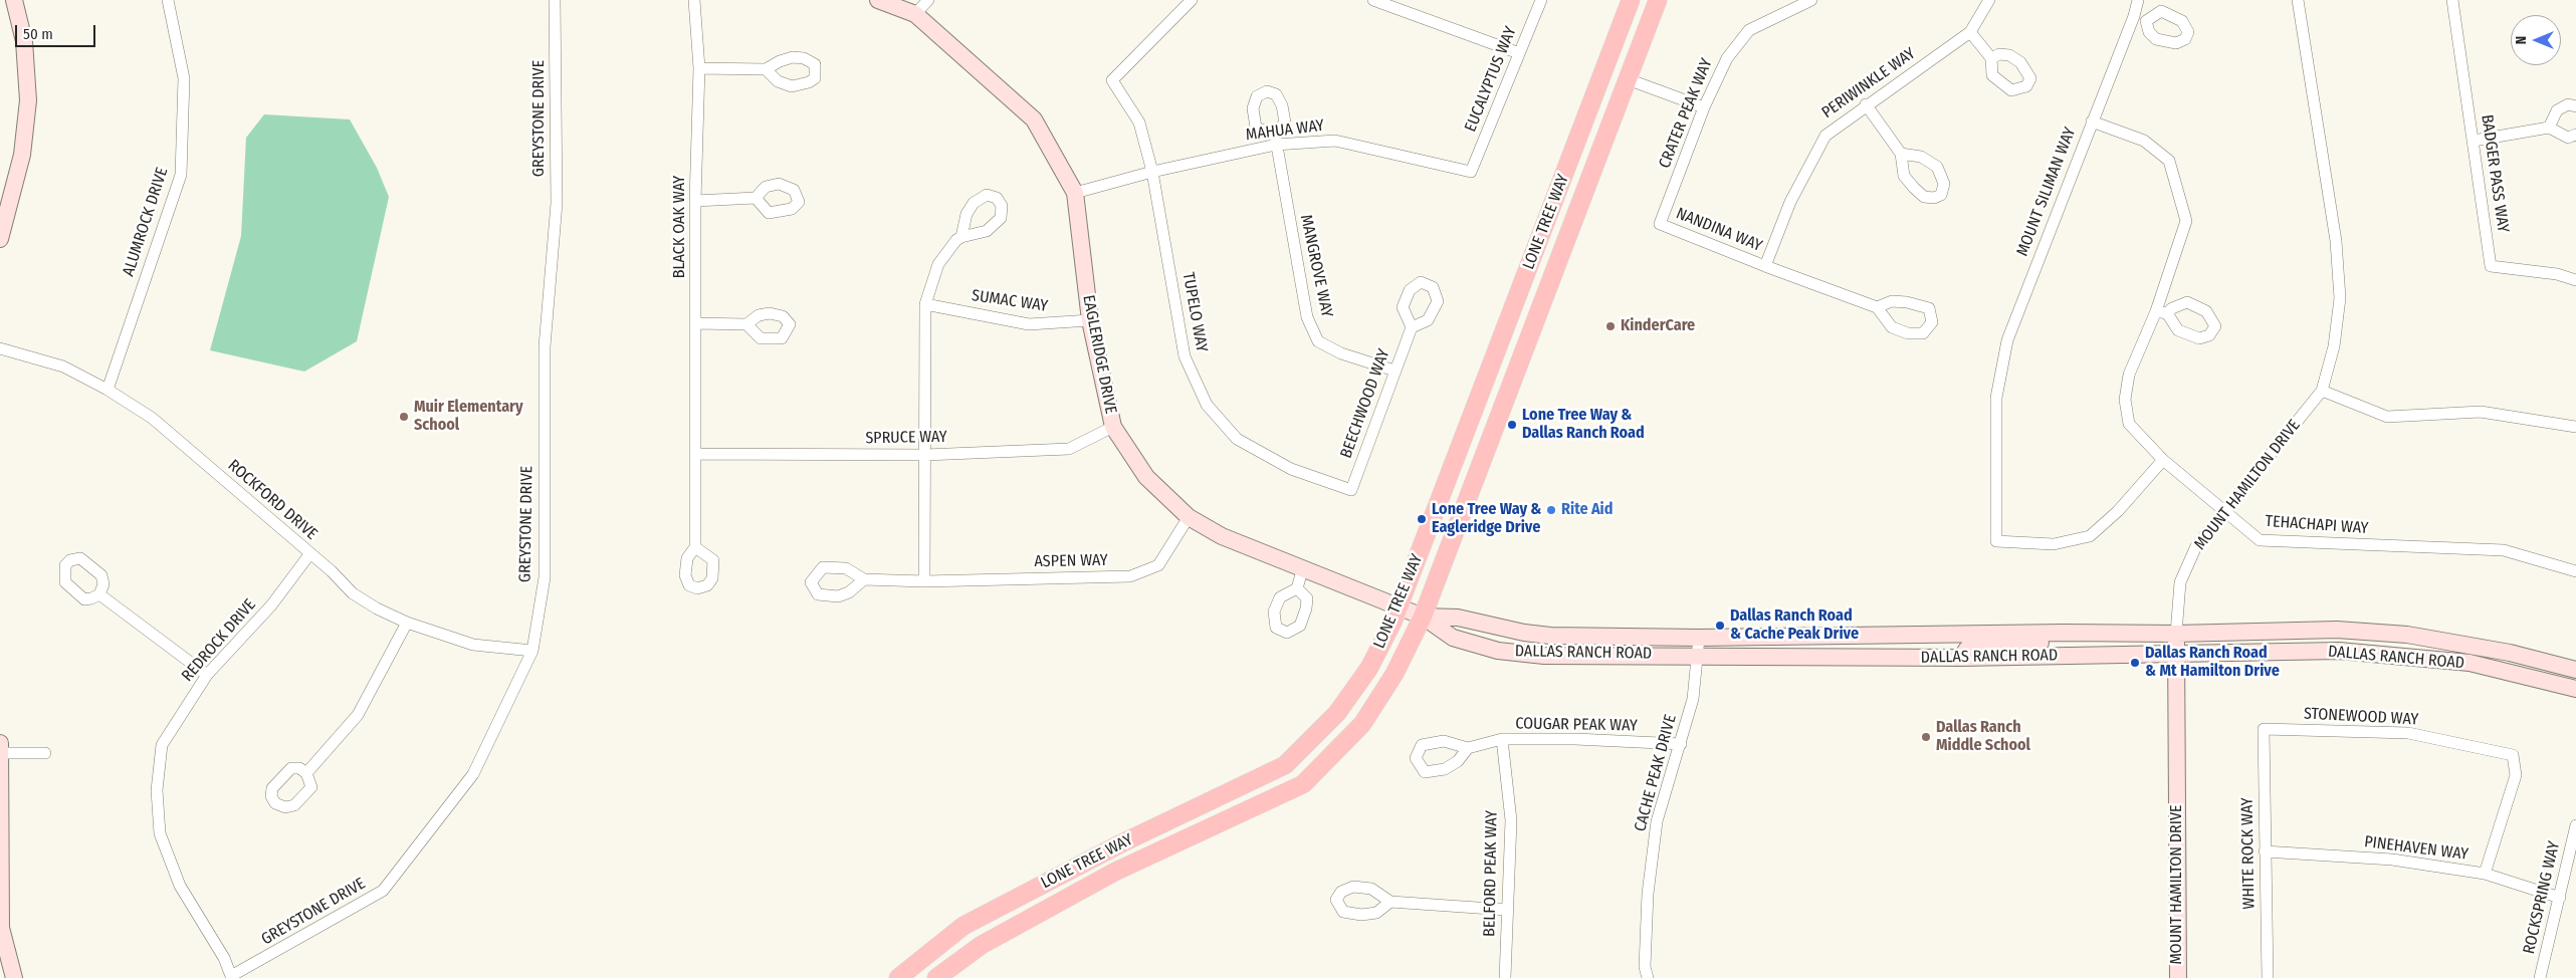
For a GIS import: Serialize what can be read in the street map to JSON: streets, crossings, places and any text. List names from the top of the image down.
{
  "streets": {
    "main road": ["LONE TREE WAY"],
    "street": [
      "EUCALYPTUS WAY",
      "PERIWINKLE WAY",
      "CRATER PEAK WAY",
      "GREYSTONE DRIVE",
      "MAHUA WAY",
      "BADGER PASS WAY",
      "MOUNT SILIMAN WAY",
      "ALUMROCK DRIVE",
      "BLACK OAK WAY",
      "NANDINA WAY",
      "MANGROVE WAY",
      "SUMAC WAY",
      "TUPELO WAY",
      "EAGLERIDGE DRIVE",
      "BEECHWOOD WAY",
      "SPRUCE WAY",
      "MOUNT HAMILTON DRIVE",
      "ROCKFORD DRIVE",
      "TEHACHAPI WAY",
      "ASPEN WAY",
      "REDROCK DRIVE",
      "DALLAS RANCH ROAD",
      "STONEWOOD WAY",
      "COUGAR PEAK WAY",
      "CACHE PEAK DRIVE",
      "PINEHAVEN WAY",
      "WHITE ROCK WAY",
      "BELFORD PEAK WAY",
      "ROCKSPRING WAY"
    ]
  },
  "crossings": [
    ["EUCALYPTUS WAY", "MAHUA WAY"],
    ["PERIWINKLE WAY", "NANDINA WAY"],
    ["CRATER PEAK WAY", "NANDINA WAY"],
    ["GREYSTONE DRIVE", "ROCKFORD DRIVE"],
    ["GREYSTONE DRIVE", "REDROCK DRIVE"],
    ["MAHUA WAY", "MANGROVE WAY"],
    ["MAHUA WAY", "TUPELO WAY"],
    ["MAHUA WAY", "EAGLERIDGE DRIVE"],
    ["MOUNT SILIMAN WAY", "TEHACHAPI WAY"],
    ["ALUMROCK DRIVE", "ROCKFORD DRIVE"],
    ["LONE TREE WAY", "EAGLERIDGE DRIVE"],
    ["LONE TREE WAY", "DALLAS RANCH ROAD"],
    ["BLACK OAK WAY", "SPRUCE WAY"],
    ["MANGROVE WAY", "BEECHWOOD WAY"],
    ["SUMAC WAY", "EAGLERIDGE DRIVE"],
    ["TUPELO WAY", "BEECHWOOD WAY"],
    ["EAGLERIDGE DRIVE", "SPRUCE WAY"],
    ["EAGLERIDGE DRIVE", "ASPEN WAY"],
    ["EAGLERIDGE DRIVE", "DALLAS RANCH ROAD"],
    ["MOUNT HAMILTON DRIVE", "TEHACHAPI WAY"],
    ["MOUNT HAMILTON DRIVE", "DALLAS RANCH ROAD"],
    ["ROCKFORD DRIVE", "REDROCK DRIVE"],
    ["DALLAS RANCH ROAD", "CACHE PEAK DRIVE"],
    ["STONEWOOD WAY", "PINEHAVEN WAY"],
    ["STONEWOOD WAY", "WHITE ROCK WAY"],
    ["COUGAR PEAK WAY", "CACHE PEAK DRIVE"],
    ["COUGAR PEAK WAY", "BELFORD PEAK WAY"],
    ["PINEHAVEN WAY", "WHITE ROCK WAY"],
    ["PINEHAVEN WAY", "ROCKSPRING WAY"]
  ],
  "places": [
    "KinderCare",
    "Muir Elementary School",
    "Lone Tree Way & Dallas Ranch Road",
    "Rite Aid",
    "Lone Tree Way & Eagleridge Drive",
    "Dallas Ranch Road & Cache Peak Drive",
    "Dallas Ranch Road & Mt Hamilton Drive",
    "Dallas Ranch Middle School"
  ],
  "scale_bar": "50 m",
  "north": "left"
}
